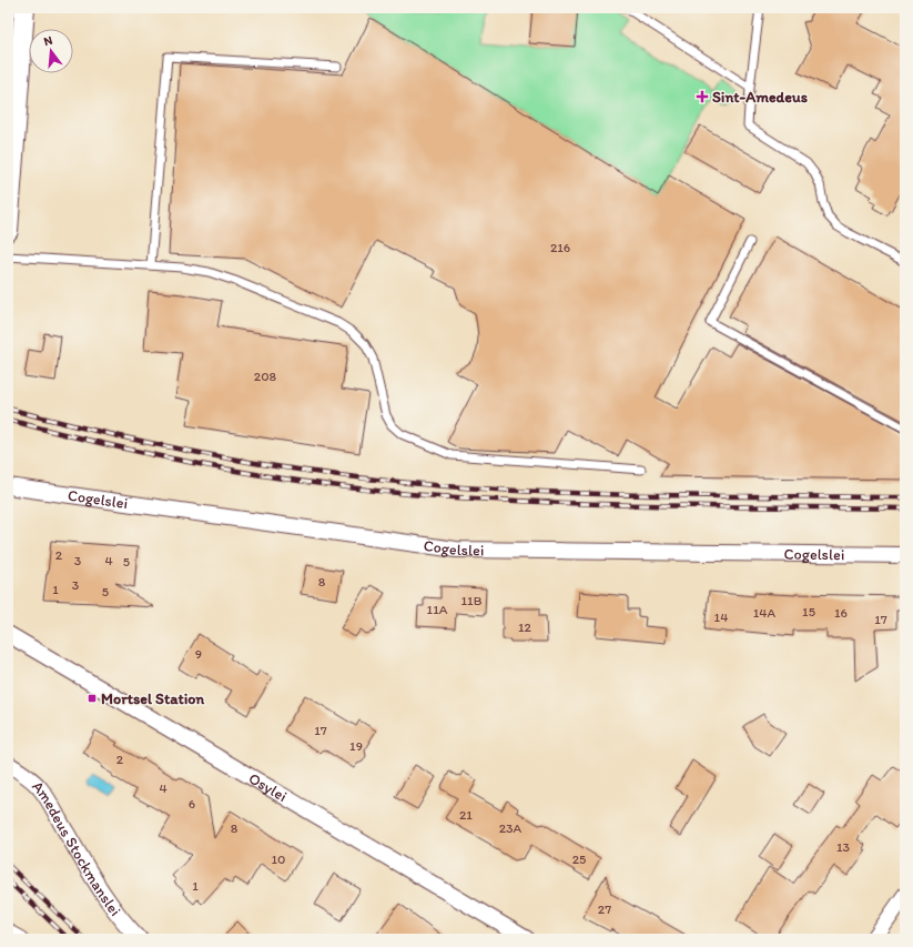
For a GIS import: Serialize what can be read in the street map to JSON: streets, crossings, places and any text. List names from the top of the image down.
{
  "streets": {
    "street": ["Cogelslei", "Osylei", "Amedeus Stockmanslei"]
  },
  "places": {
    "health": ["Sint-Amedeus"],
    "transit": ["Mortsel Station"]
  },
  "house_numbers": [
    "216",
    "208",
    "2",
    "3",
    "4",
    "5",
    "8",
    "3",
    "1",
    "5",
    "11B",
    "11A",
    "15",
    "14A",
    "16",
    "14",
    "17",
    "12",
    "9",
    "17",
    "19",
    "2",
    "4",
    "6",
    "21",
    "8",
    "23A",
    "13",
    "10",
    "25",
    "1",
    "27"
  ],
  "north": "top"
}
